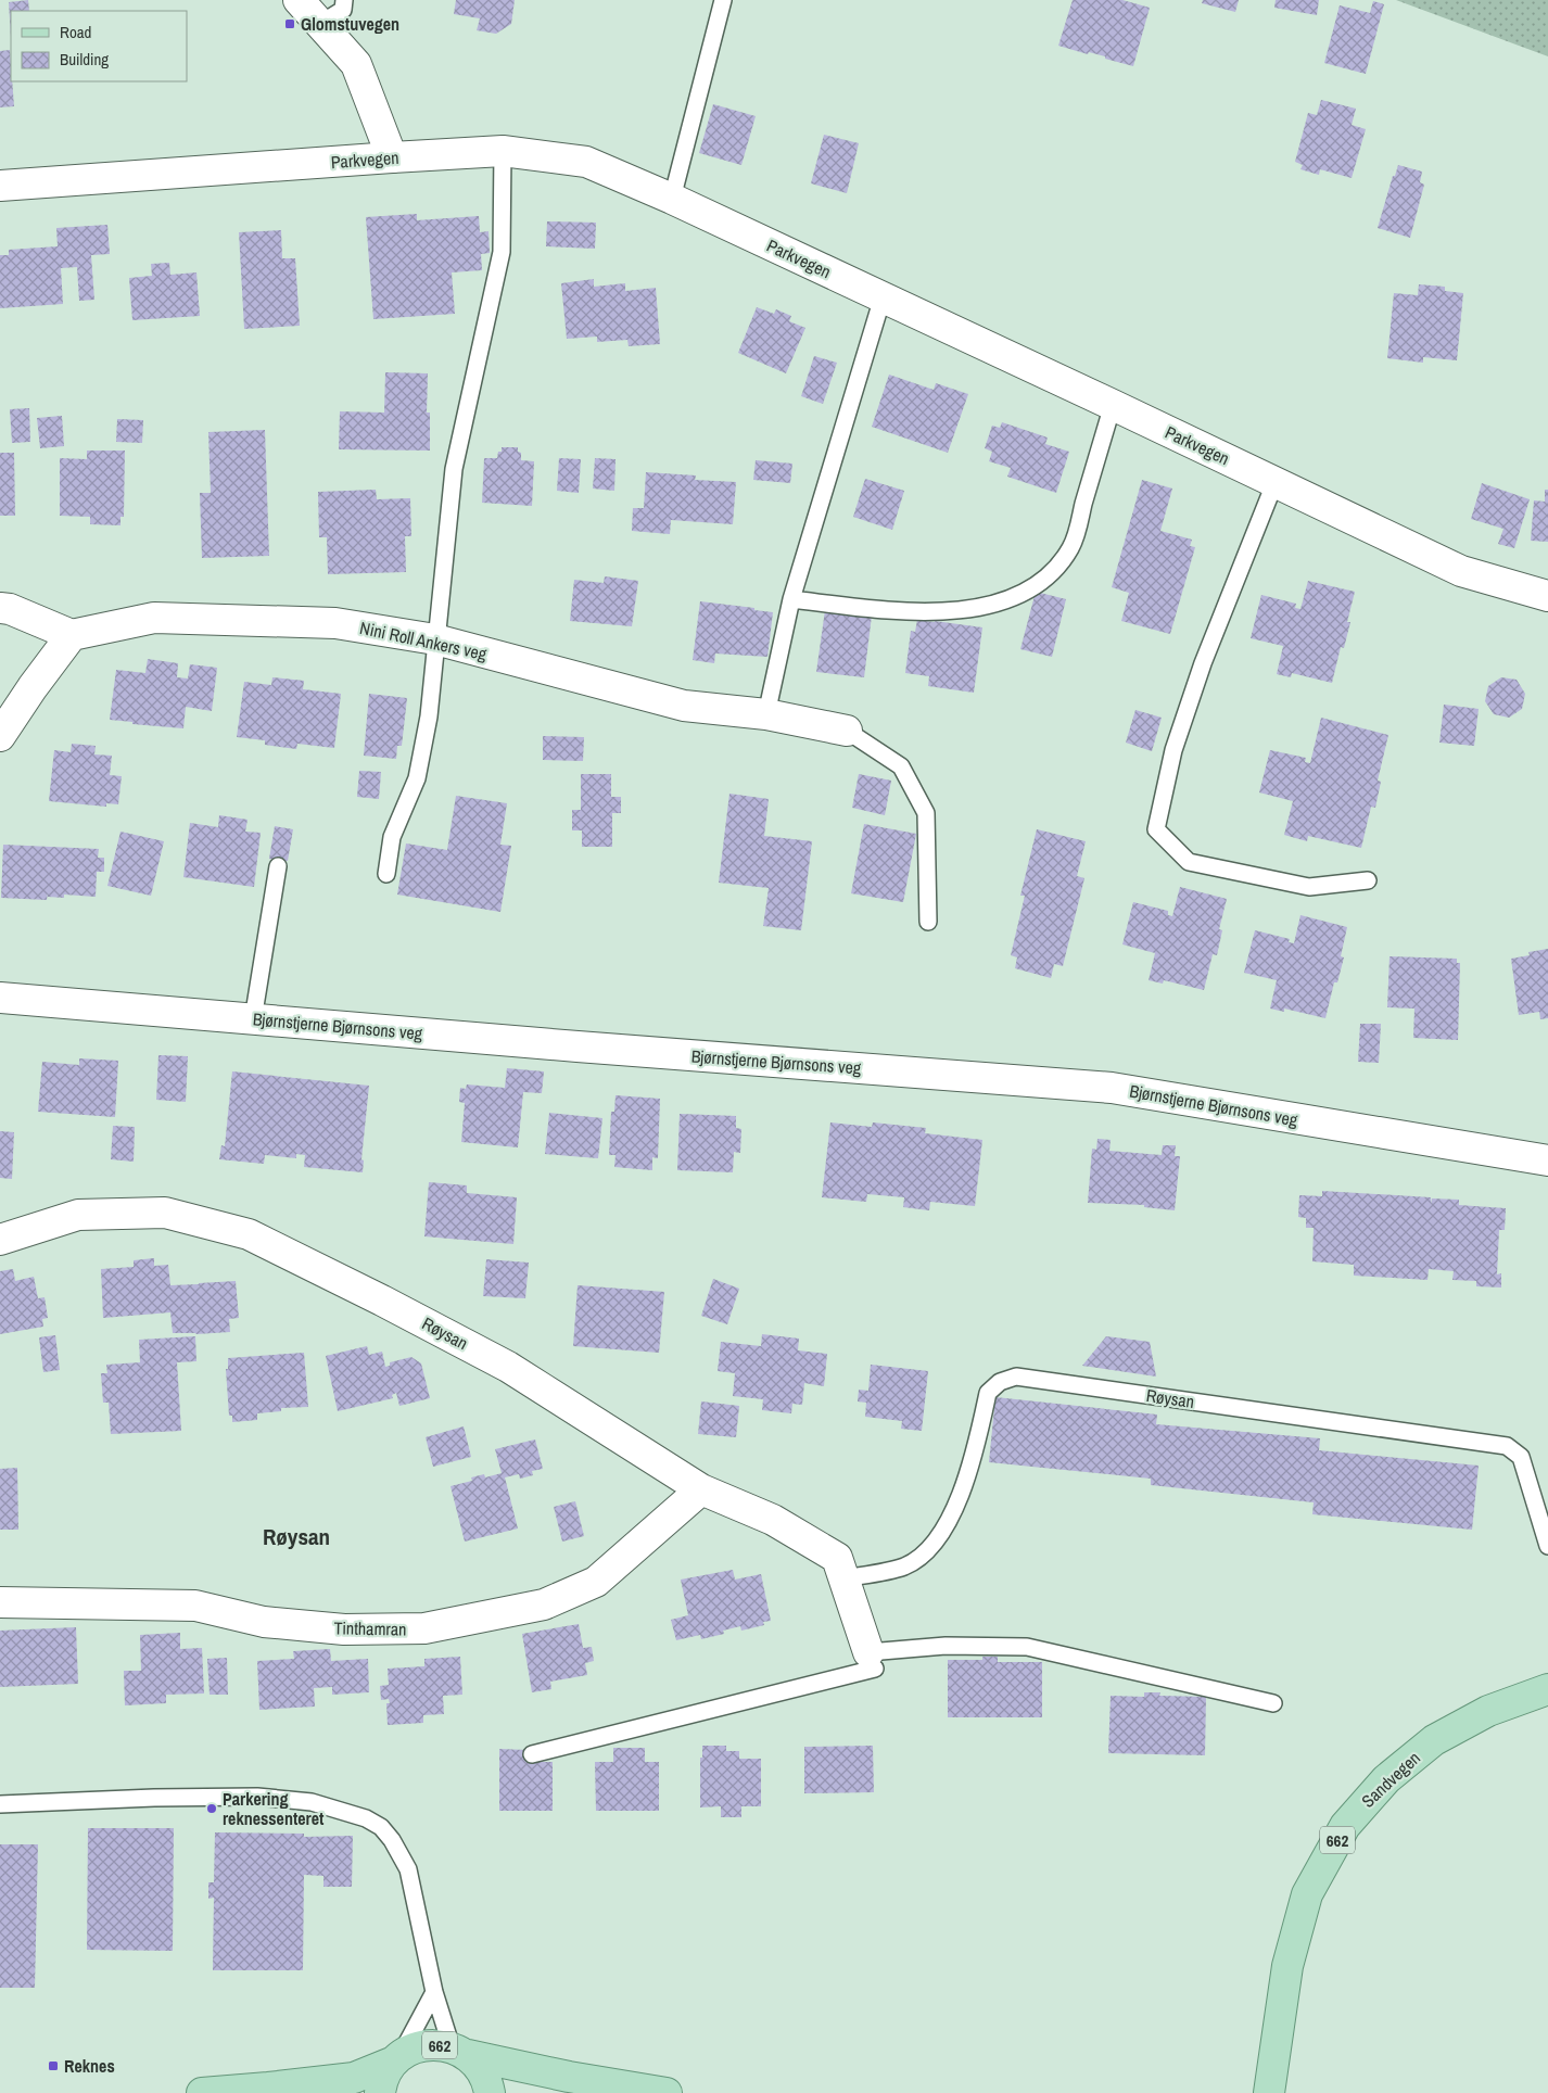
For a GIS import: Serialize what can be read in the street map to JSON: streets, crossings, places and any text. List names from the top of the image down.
{
  "streets": {
    "main road": ["Sandvegen", "662"],
    "street": [
      "Parkvegen",
      "Nini Roll Ankers veg",
      "Bjørnstjerne Bjørnsons veg",
      "Røysan",
      "Tinthamran"
    ]
  },
  "crossings": [
    ["Røysan", "Tinthamran"]
  ],
  "districts": ["Røysan"],
  "places": {
    "transit": ["Glomstuvegen", "Reknes"],
    "other": ["Parkering reknessenteret"]
  },
  "legend": ["Road", "Building"]
}
